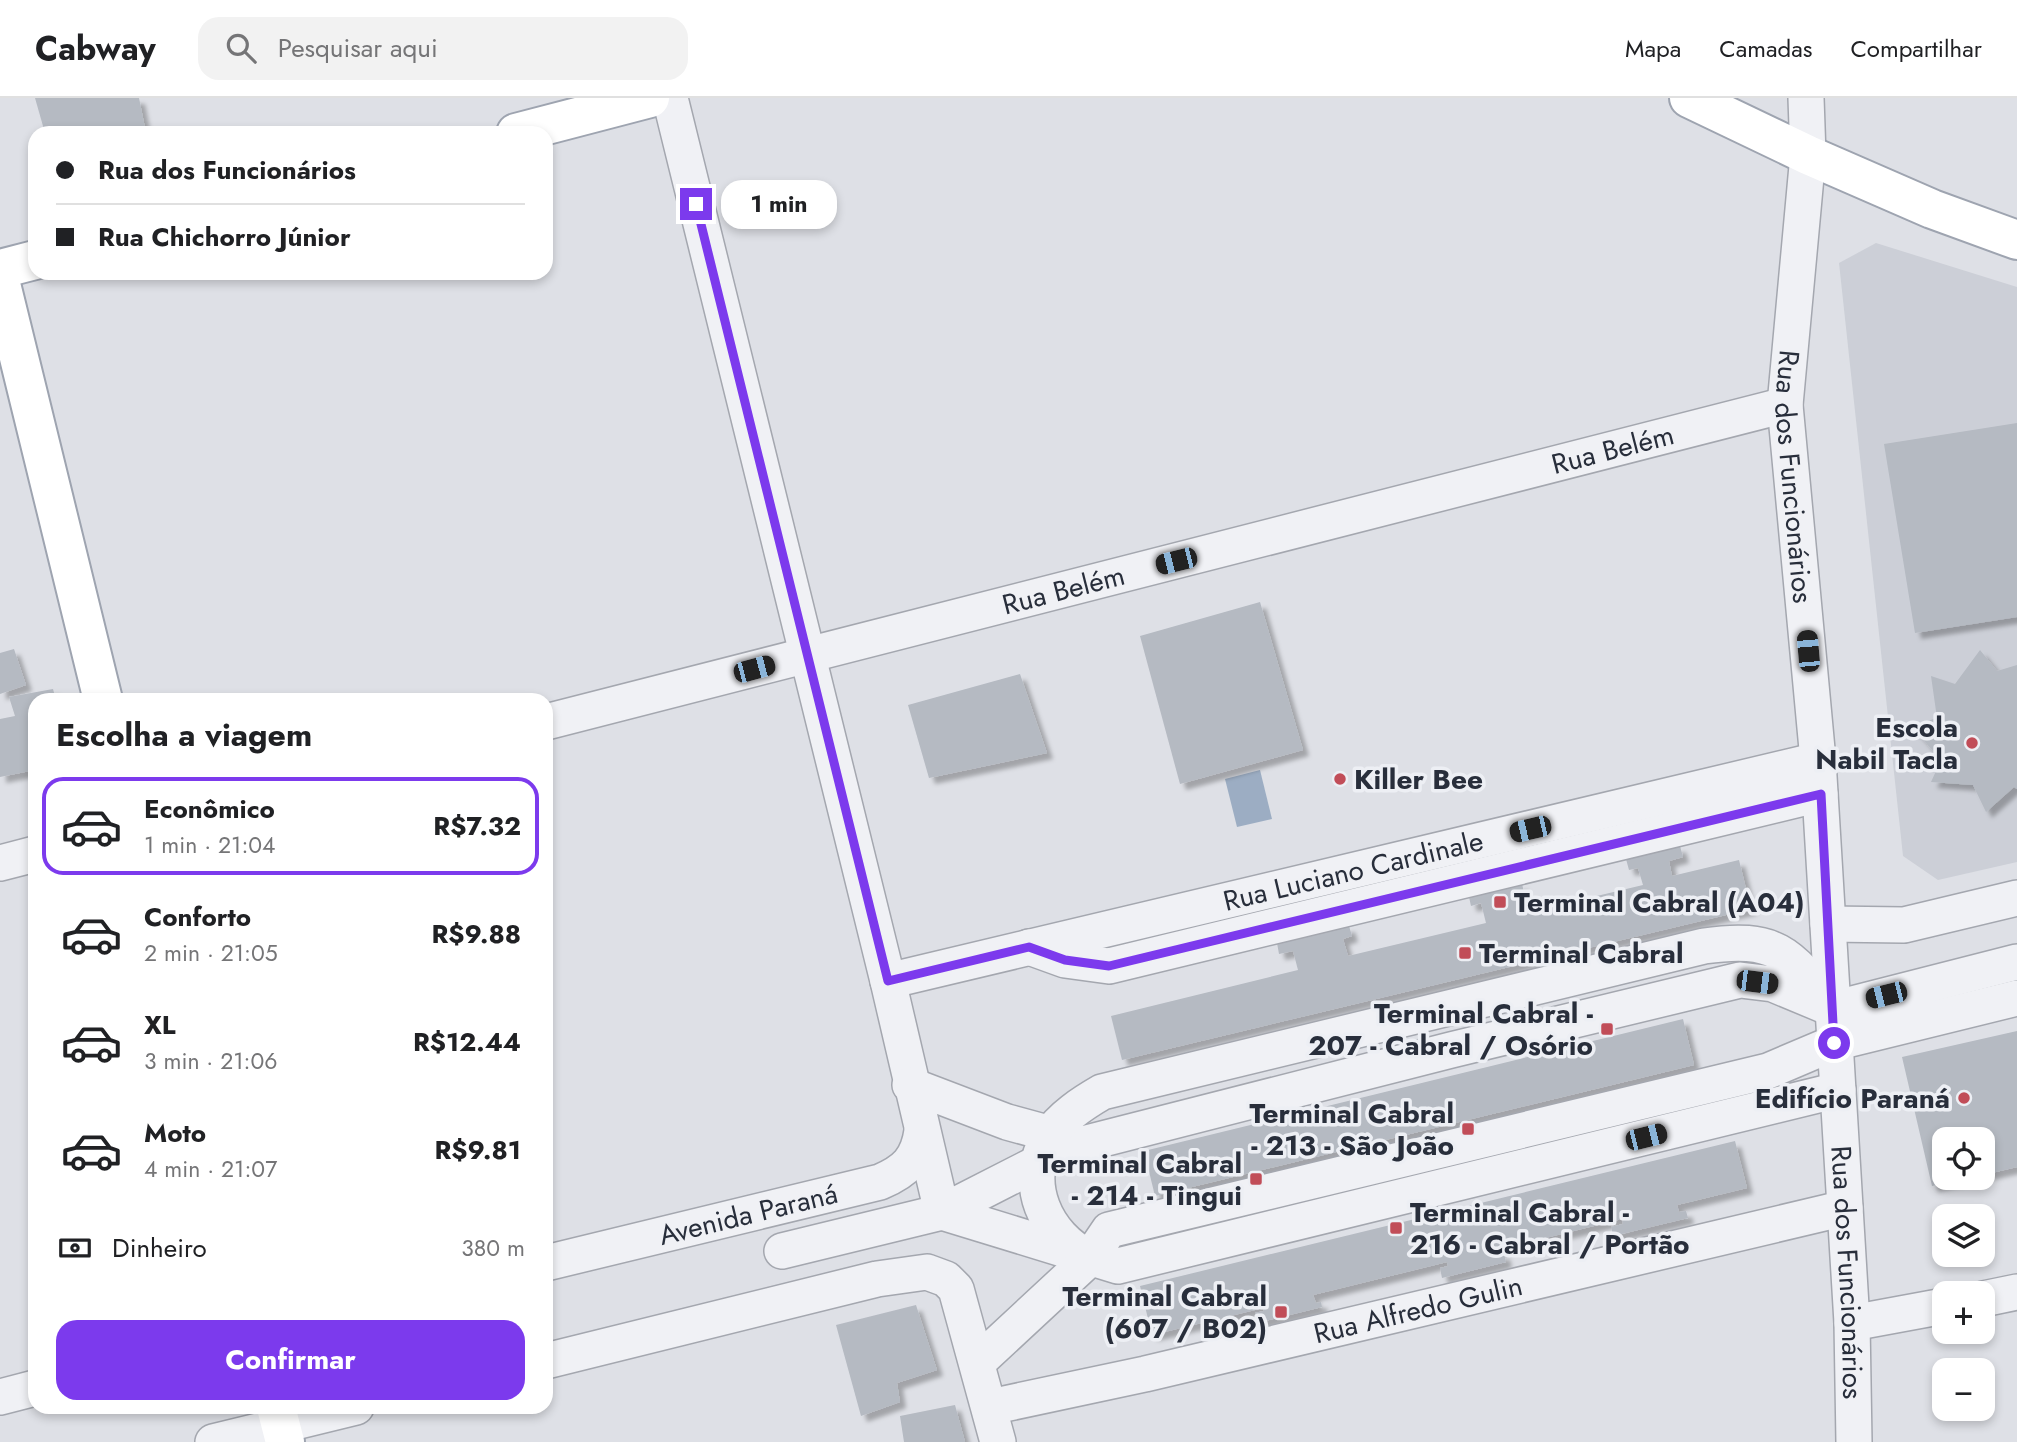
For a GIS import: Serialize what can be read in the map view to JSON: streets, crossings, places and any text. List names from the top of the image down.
{
  "streets": {
    "street": [
      "Rua Belém",
      "Rua dos Funcionários",
      "Rua Luciano Cardinale",
      "Avenida Paraná",
      "Rua Alfredo Gulin"
    ]
  },
  "crossings": [
    ["Rua Belém", "Rua dos Funcionários"],
    ["Rua dos Funcionários", "Rua Luciano Cardinale"],
    ["Rua dos Funcionários", "Rua Alfredo Gulin"]
  ],
  "places": {
    "other": ["Escola Nabil Tacla", "Killer Bee", "Edifício Paraná"],
    "transit": [
      "Terminal Cabral (A04)",
      "Terminal Cabral",
      "Terminal Cabral - 207 - Cabral / Osório",
      "Terminal Cabral - 213 - São João",
      "Terminal Cabral - 214 - Tingui",
      "Terminal Cabral - 216 - Cabral / Portão",
      "Terminal Cabral (607 / B02)"
    ]
  },
  "page": {
    "header": "Cabway",
    "search": "Pesquisar aqui",
    "nav": ["Mapa", "Camadas", "Compartilhar"],
    "banner": ["Rua dos Funcionários", "Rua Chichorro Júnior"],
    "bubble": "1 min",
    "heading": "Escolha a viagem",
    "list": [
      {
        "name": "Econômico",
        "note": "1 min · 21:04",
        "value": "R$7.32"
      },
      {
        "name": "Conforto",
        "note": "2 min · 21:05",
        "value": "R$9.88"
      },
      {
        "name": "XL",
        "note": "3 min · 21:06",
        "value": "R$12.44"
      },
      {
        "name": "Moto",
        "note": "4 min · 21:07",
        "value": "R$9.81"
      }
    ],
    "map_buttons": ["+", "−"],
    "pay": ["Dinheiro", "380 m"],
    "buttons": "Confirmar"
  }
}
